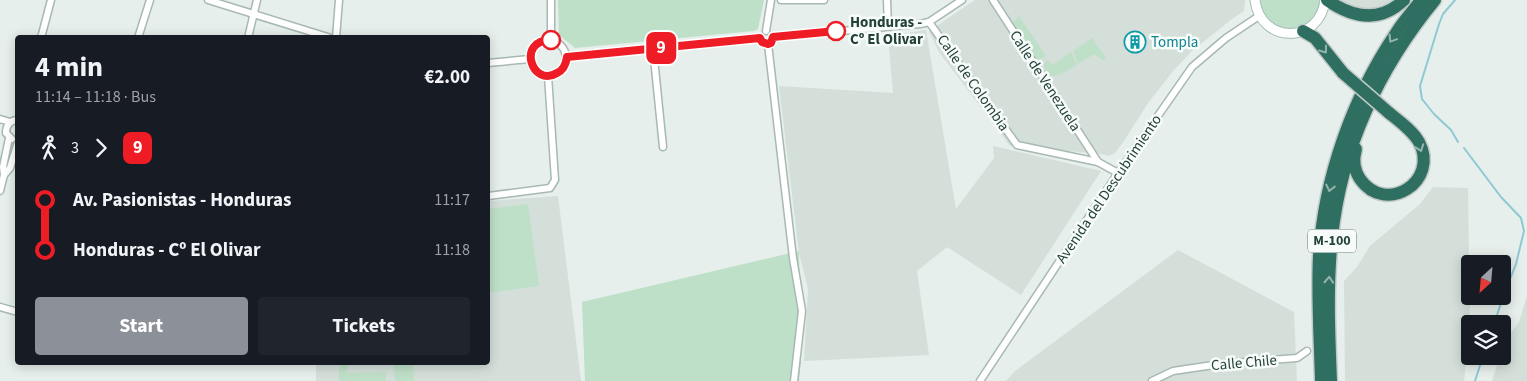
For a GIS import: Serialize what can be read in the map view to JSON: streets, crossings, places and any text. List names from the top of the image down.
{
  "streets": {
    "highway": ["M-100"],
    "street": [
      "Calle de Venezuela",
      "Calle de Colombia",
      "Avenida del Descubrimiento",
      "Calle Chile"
    ]
  },
  "crossings": [
    ["Calle de Venezuela", "Calle de Colombia"]
  ],
  "places": {
    "other": ["Honduras - Cº El Olivar"],
    "building": ["Tompla"]
  },
  "lines": ["bus line 9"],
  "north": "bottom left",
  "page": {
    "on_map": "9",
    "heading": ["4 min", "11:14 – 11:18 · Bus", "€2.00"],
    "legs": ["3", "9"],
    "list": [
      {
        "name": "Av. Pasionistas - Honduras",
        "value": "11:17"
      },
      {
        "name": "Honduras - Cº El Olivar",
        "value": "11:18"
      }
    ],
    "buttons": ["Start", "Tickets"]
  }
}
